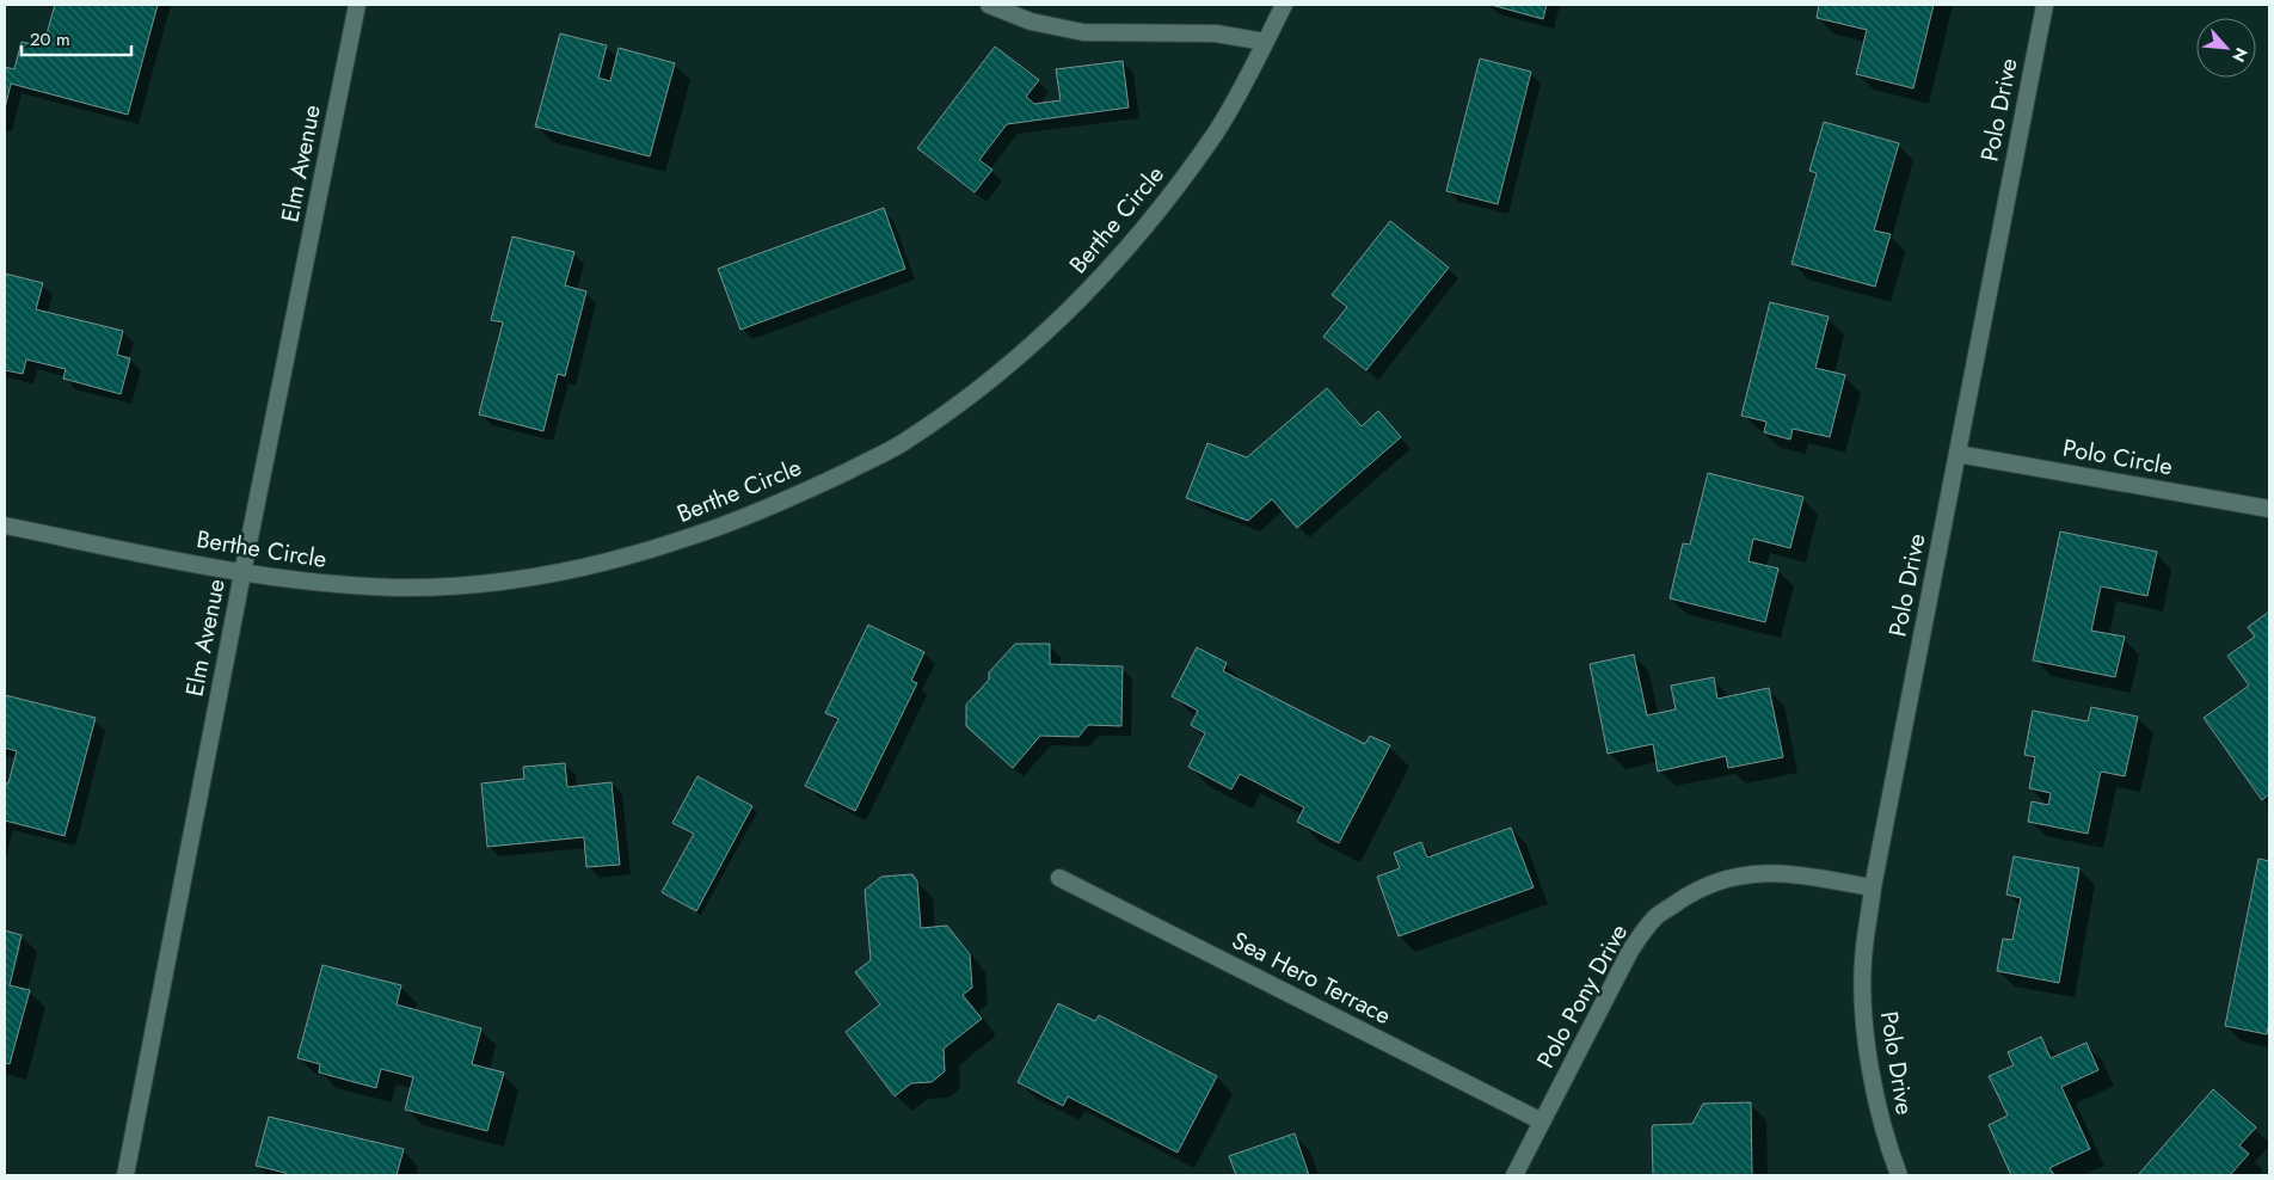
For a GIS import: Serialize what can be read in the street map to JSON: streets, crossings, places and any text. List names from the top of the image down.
{
  "streets": {
    "street": [
      "Polo Drive",
      "Elm Avenue",
      "Berthe Circle",
      "Polo Circle",
      "Sea Hero Terrace",
      "Polo Pony Drive"
    ]
  },
  "crossings": [
    ["Polo Drive", "Polo Circle"],
    ["Polo Drive", "Polo Pony Drive"],
    ["Elm Avenue", "Berthe Circle"],
    ["Sea Hero Terrace", "Polo Pony Drive"]
  ],
  "scale_bar": "20 m",
  "north": "bottom right"
}
